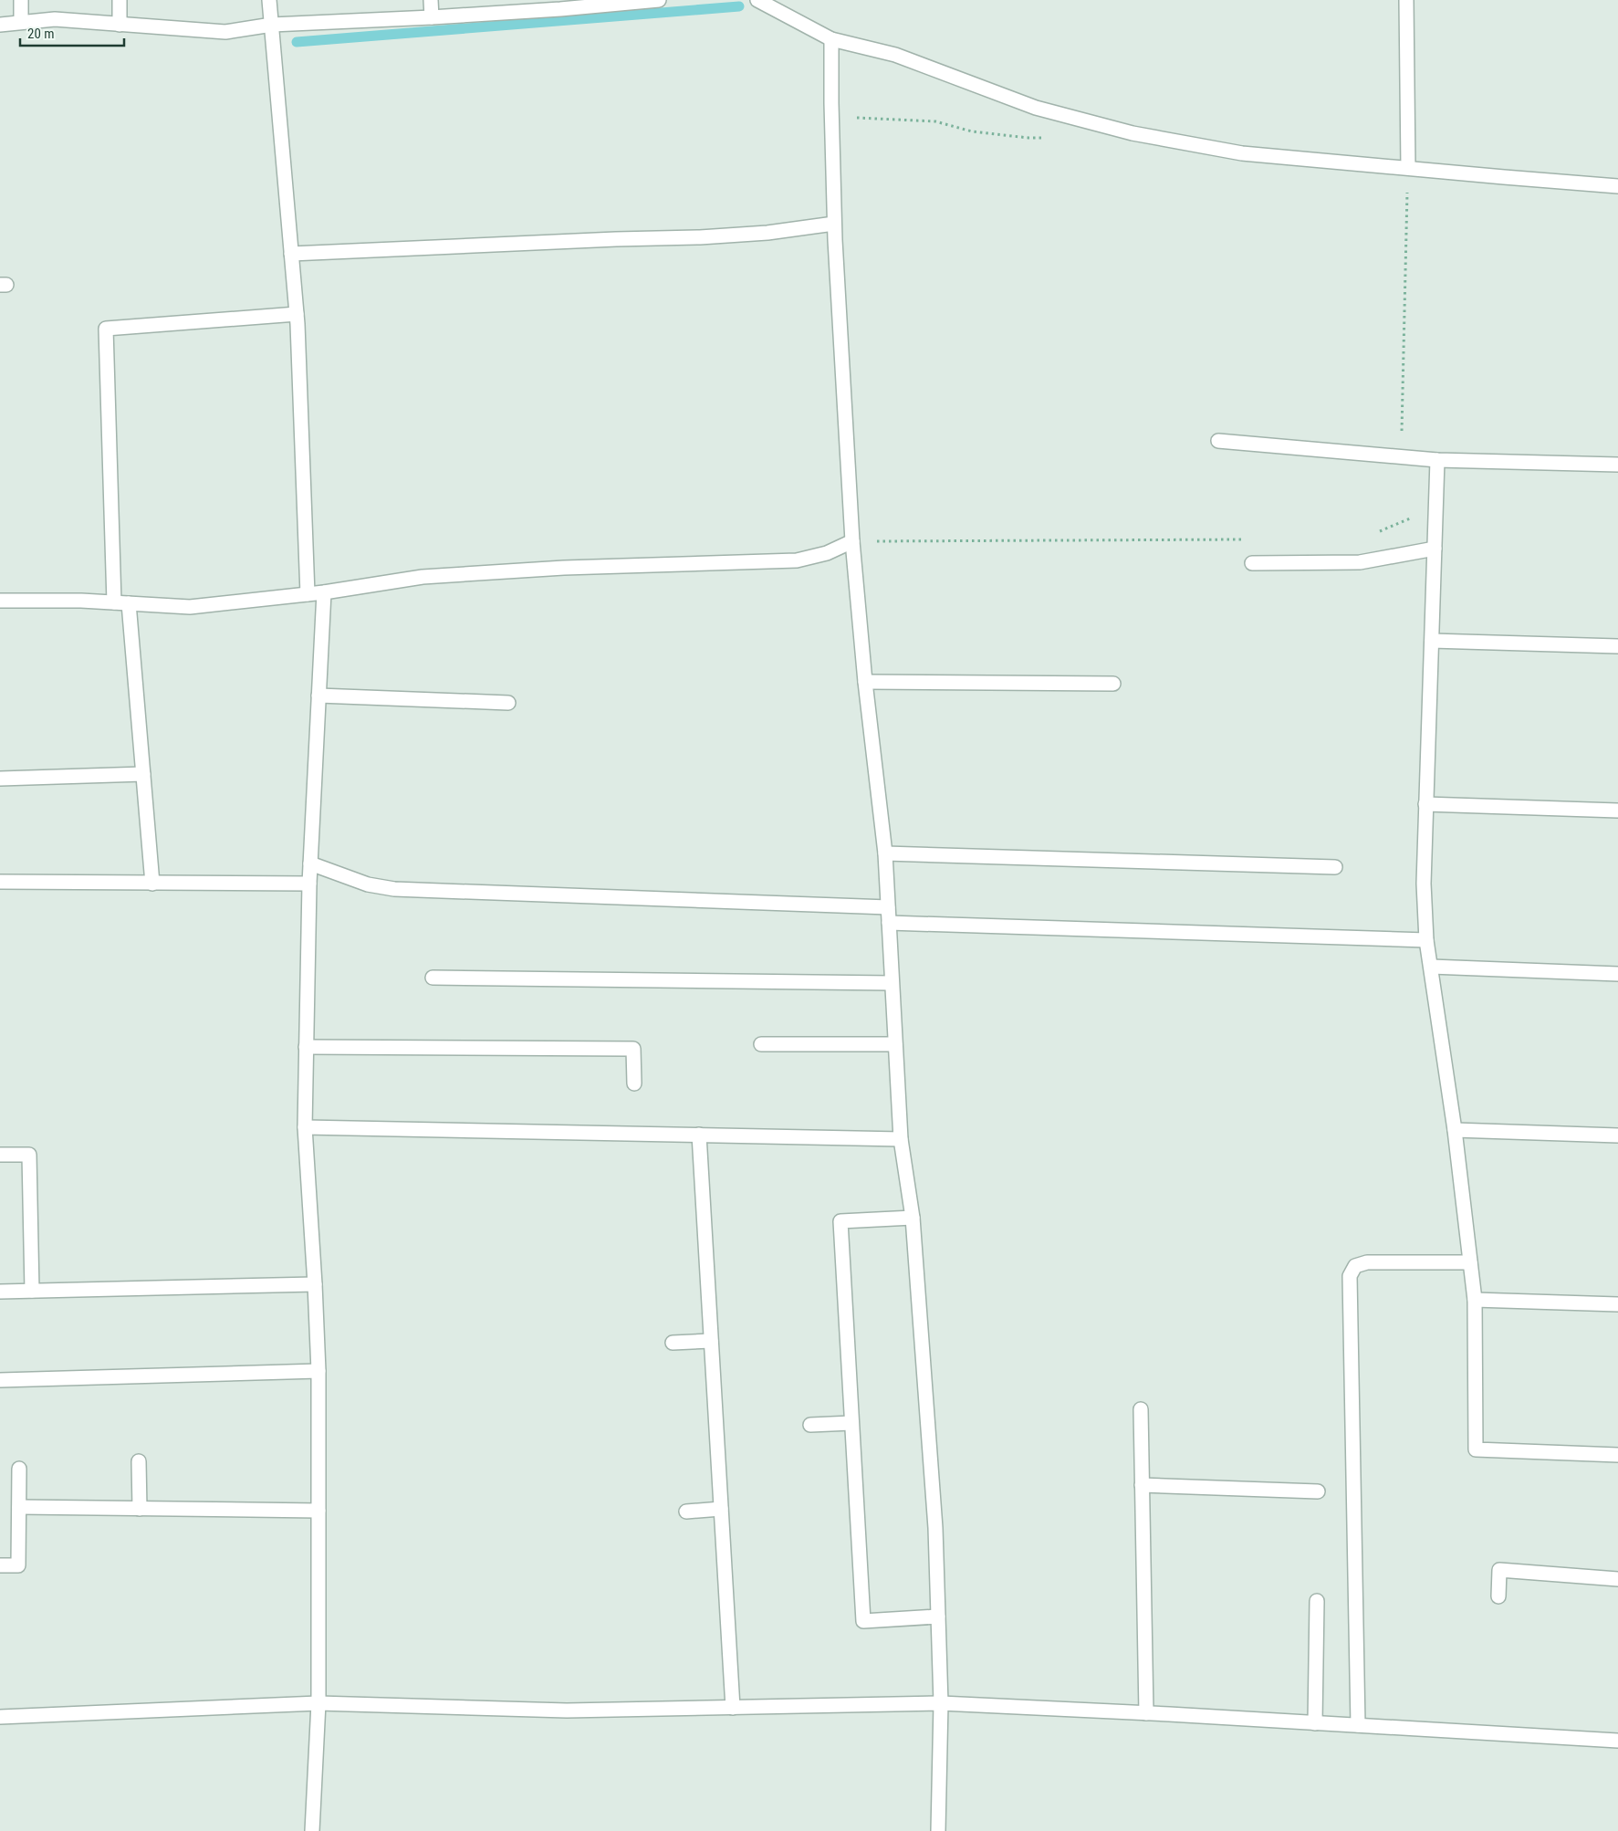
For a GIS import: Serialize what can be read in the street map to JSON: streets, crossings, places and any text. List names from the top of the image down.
{
  "scale_bar": "20 m"
}
